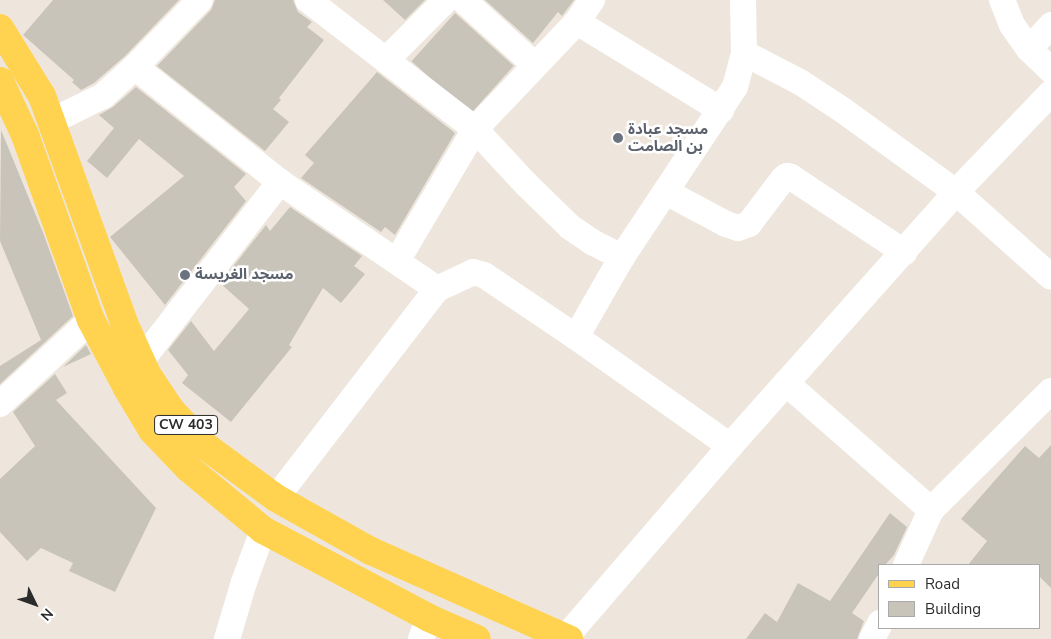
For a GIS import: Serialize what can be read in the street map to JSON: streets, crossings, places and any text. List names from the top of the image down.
{
  "streets": {
    "main road": ["CW 403"]
  },
  "places": ["مسجد عبادة بن الصامت", "مسجد الغريسة"],
  "legend": ["Road", "Building"],
  "north": "bottom right"
}
